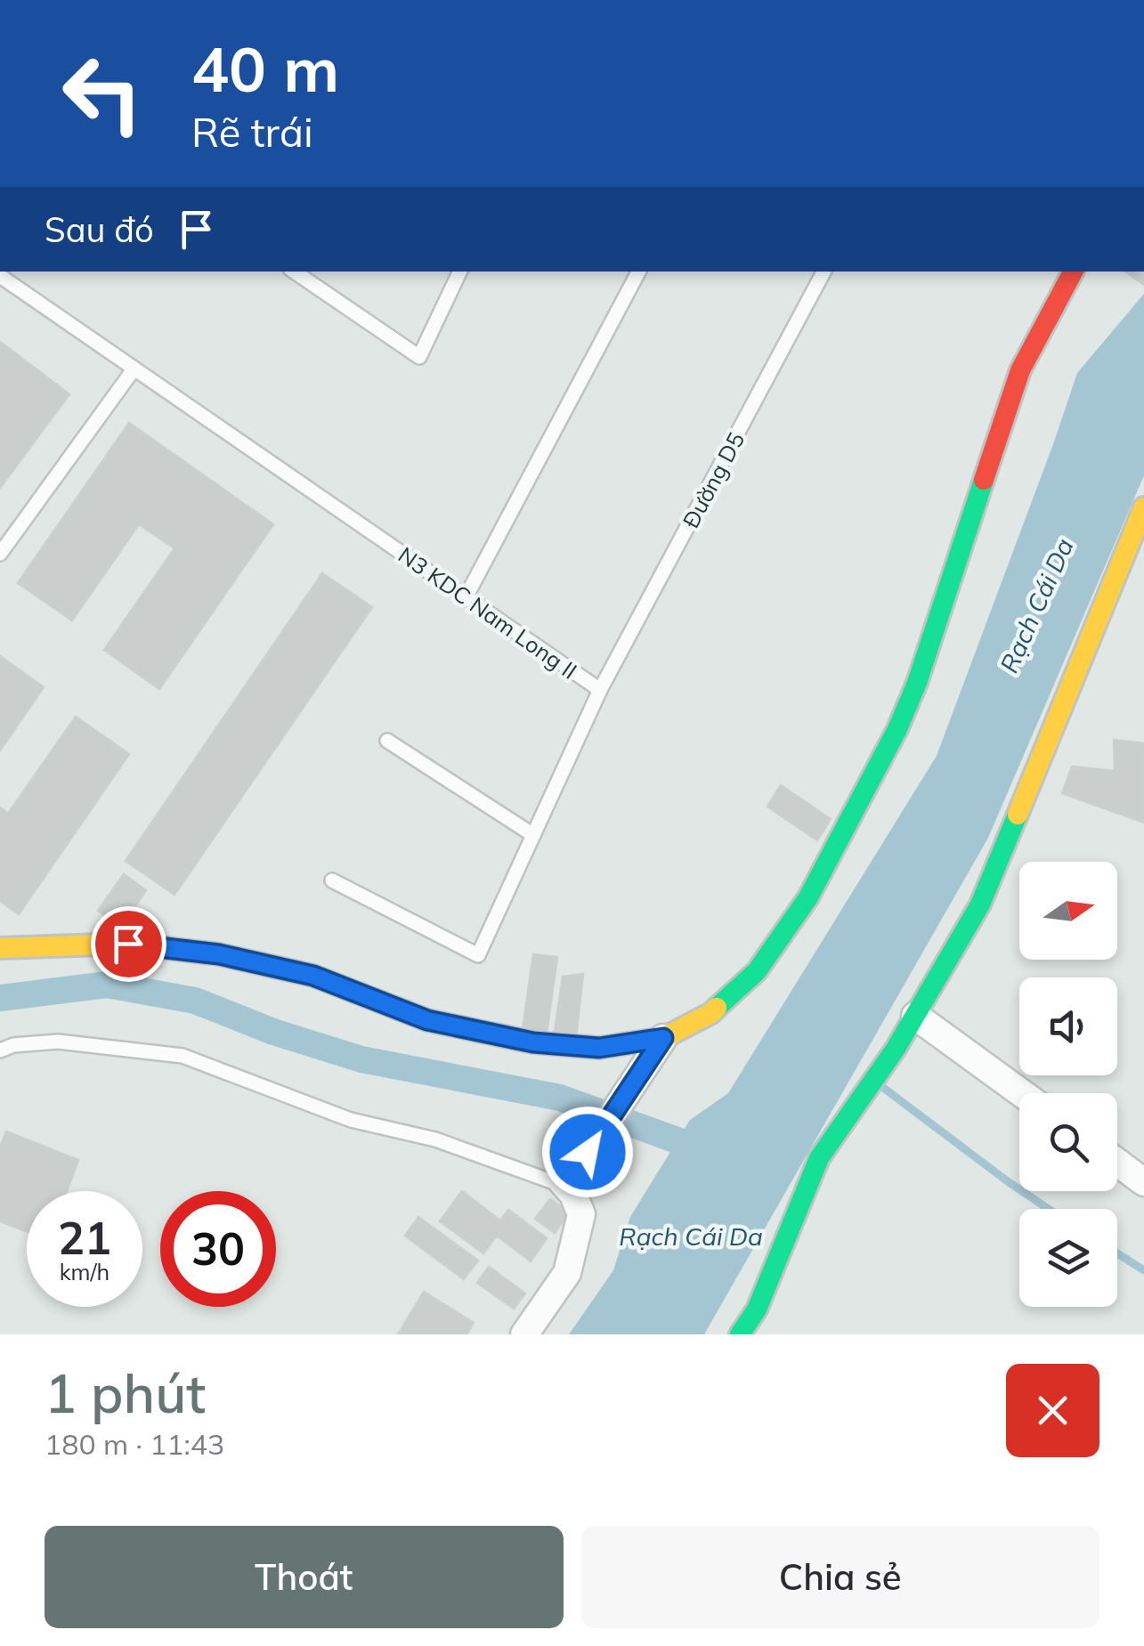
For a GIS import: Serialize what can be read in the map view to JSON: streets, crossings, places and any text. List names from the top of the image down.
{
  "streets": {
    "lane": ["Đường D5", "N3 KDC Nam Long II"]
  },
  "crossings": [
    ["Đường D5", "N3 KDC Nam Long II"]
  ],
  "water": ["Rạch Cái Da"],
  "north": "right",
  "page": {
    "turn": ["40 m", "Rẽ trái"],
    "then": "Sau đó",
    "speed": "21 km/h",
    "limit": "30",
    "heading": ["1 phút", "180 m · 11:43"],
    "buttons": ["Thoát", "Chia sẻ"]
  }
}
